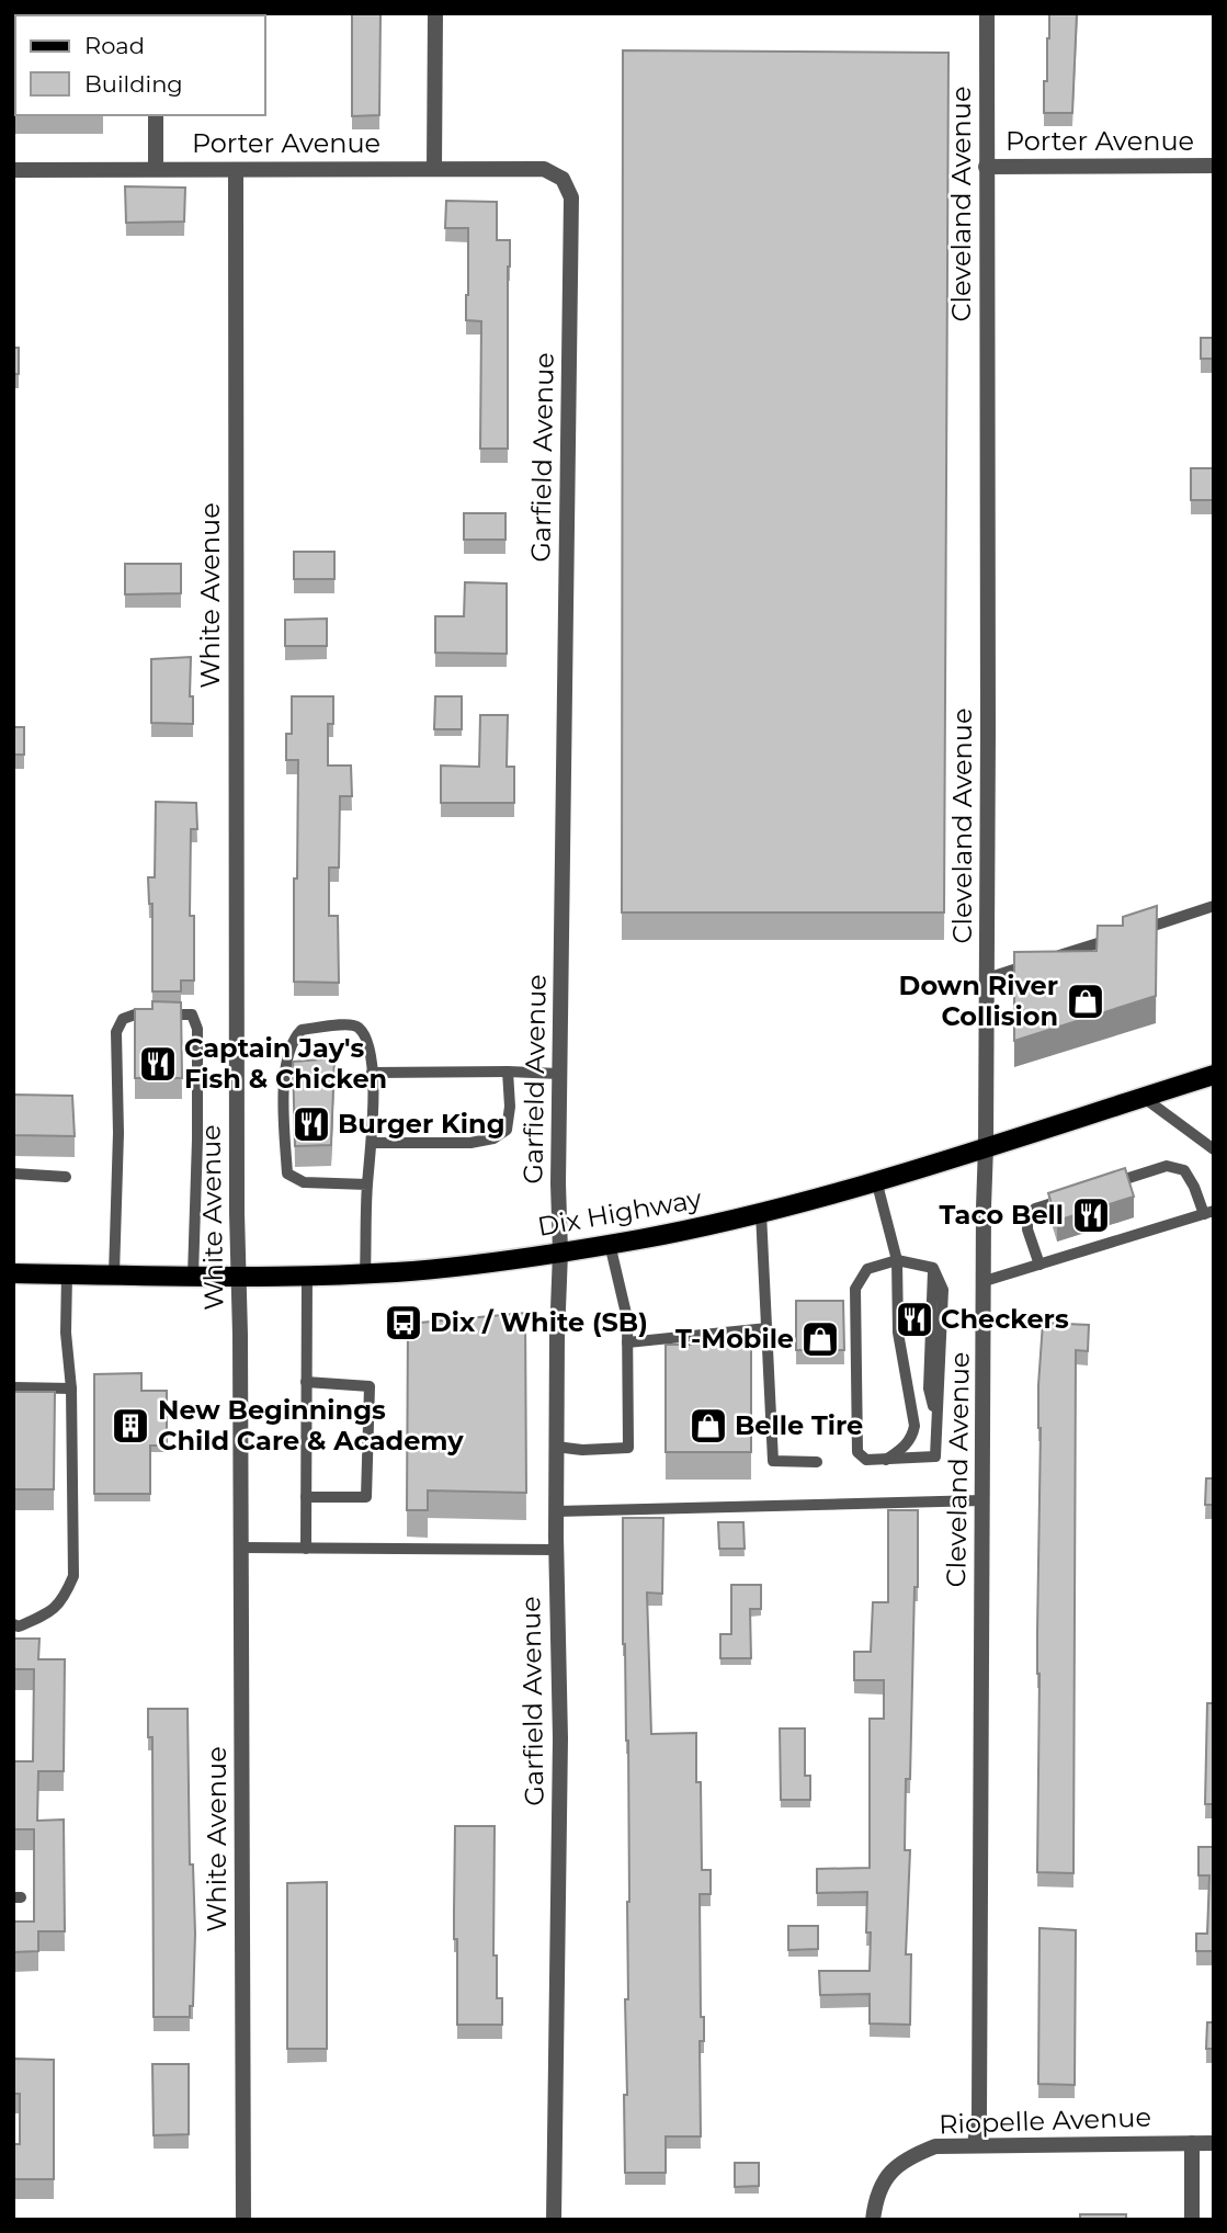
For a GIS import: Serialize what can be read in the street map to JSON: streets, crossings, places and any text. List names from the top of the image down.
{
  "streets": {
    "main road": ["Dix Highway"],
    "street": [
      "Porter Avenue",
      "Cleveland Avenue",
      "Garfield Avenue",
      "White Avenue",
      "Riopelle Avenue"
    ]
  },
  "crossings": [
    ["Porter Avenue", "Cleveland Avenue"],
    ["Porter Avenue", "Garfield Avenue"],
    ["Porter Avenue", "White Avenue"],
    ["Cleveland Avenue", "Dix Highway"],
    ["Cleveland Avenue", "Riopelle Avenue"],
    ["Garfield Avenue", "Dix Highway"],
    ["White Avenue", "Dix Highway"]
  ],
  "places": {
    "shop": ["Down River Collision", "T-Mobile", "Belle Tire"],
    "restaurant": [
      "Captain Jay's Fish & Chicken",
      "Burger King",
      "Taco Bell",
      "Checkers"
    ],
    "bus stop": ["Dix / White (SB)"],
    "building": ["New Beginnings Child Care & Academy"]
  },
  "legend": ["Road", "Building"]
}
